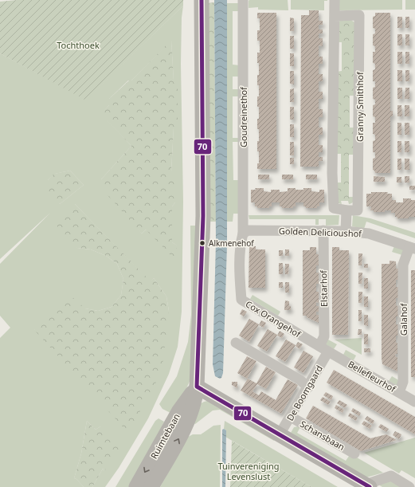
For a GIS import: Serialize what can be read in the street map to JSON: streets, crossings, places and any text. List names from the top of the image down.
{
  "streets": {
    "street": [
      "Granny Smithhof",
      "Goudreinethof",
      "Golden Delicioushof",
      "Elstarhof",
      "Cox Orangehof",
      "Galahof",
      "Bellefleurhof",
      "De Boomgaard",
      "Schansbaan",
      "Ruimtebaan"
    ]
  },
  "crossings": [
    ["Goudreinethof", "Golden Delicioushof"],
    ["Goudreinethof", "Cox Orangehof"],
    ["Golden Delicioushof", "Elstarhof"],
    ["Golden Delicioushof", "Cox Orangehof"],
    ["Golden Delicioushof", "Galahof"],
    ["Elstarhof", "Cox Orangehof"],
    ["Elstarhof", "Bellefleurhof"],
    ["Elstarhof", "De Boomgaard"],
    ["Cox Orangehof", "Bellefleurhof"],
    ["Cox Orangehof", "De Boomgaard"],
    ["Galahof", "Bellefleurhof"],
    ["Bellefleurhof", "De Boomgaard"],
    ["De Boomgaard", "Schansbaan"]
  ],
  "parks": ["Tochthoek", "Tuinvereniging Levenslust"],
  "places": ["Alkmenehof"],
  "lines": ["transit line 70"]
}
